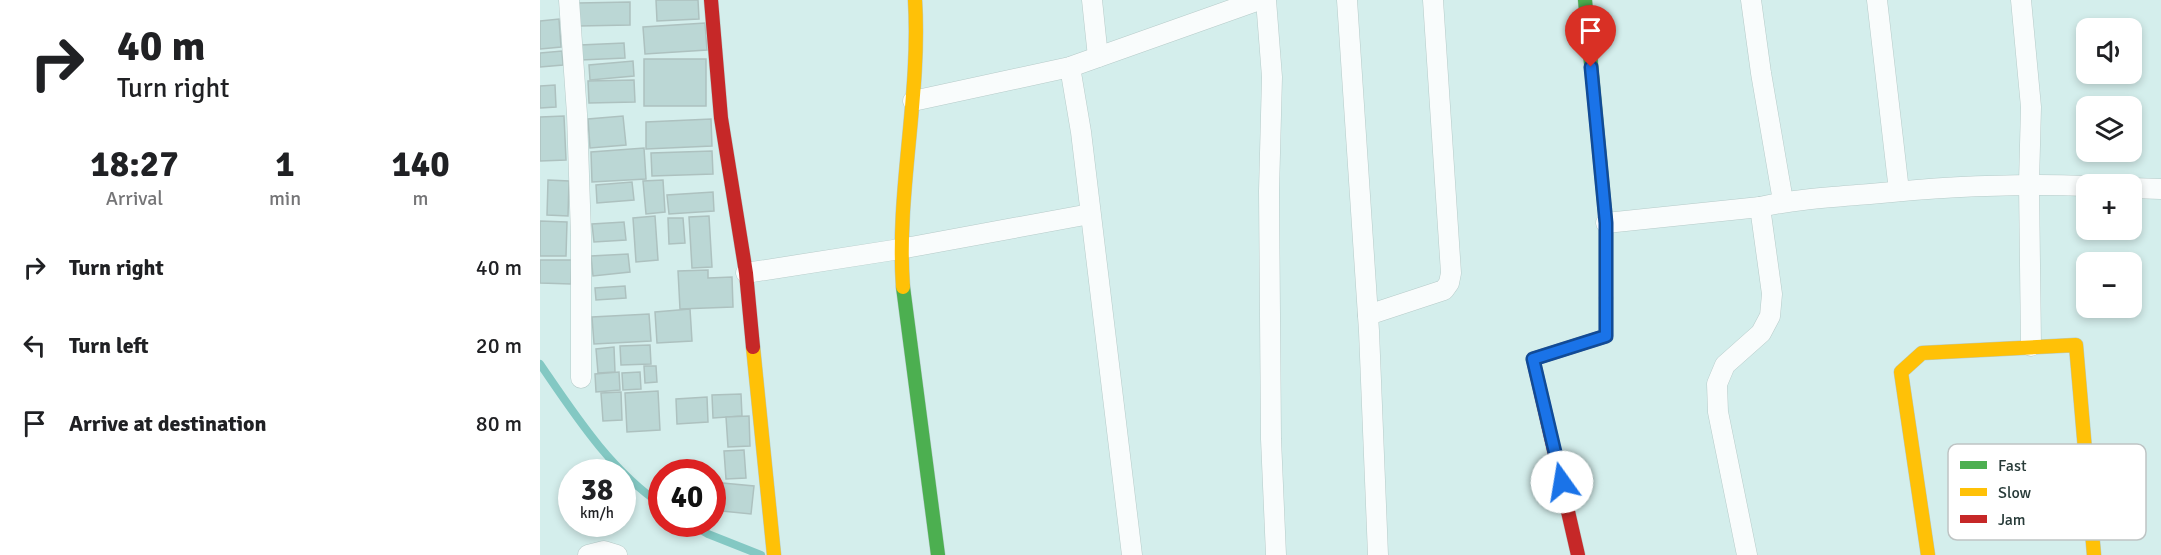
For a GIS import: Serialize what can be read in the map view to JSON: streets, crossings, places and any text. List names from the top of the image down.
{
  "legend": ["Fast", "Slow", "Jam"],
  "page": {
    "turn": ["40 m", "Turn right"],
    "map_buttons": ["+", "−"],
    "eta": [
      "18:27",
      "Arrival",
      "1",
      "min",
      "140",
      "m"
    ],
    "list": [
      {
        "name": "Turn right",
        "value": "40 m"
      },
      {
        "name": "Turn left",
        "value": "20 m"
      },
      {
        "name": "Arrive at destination",
        "value": "80 m"
      }
    ],
    "speed": "38 km/h",
    "limit": "40"
  }
}
